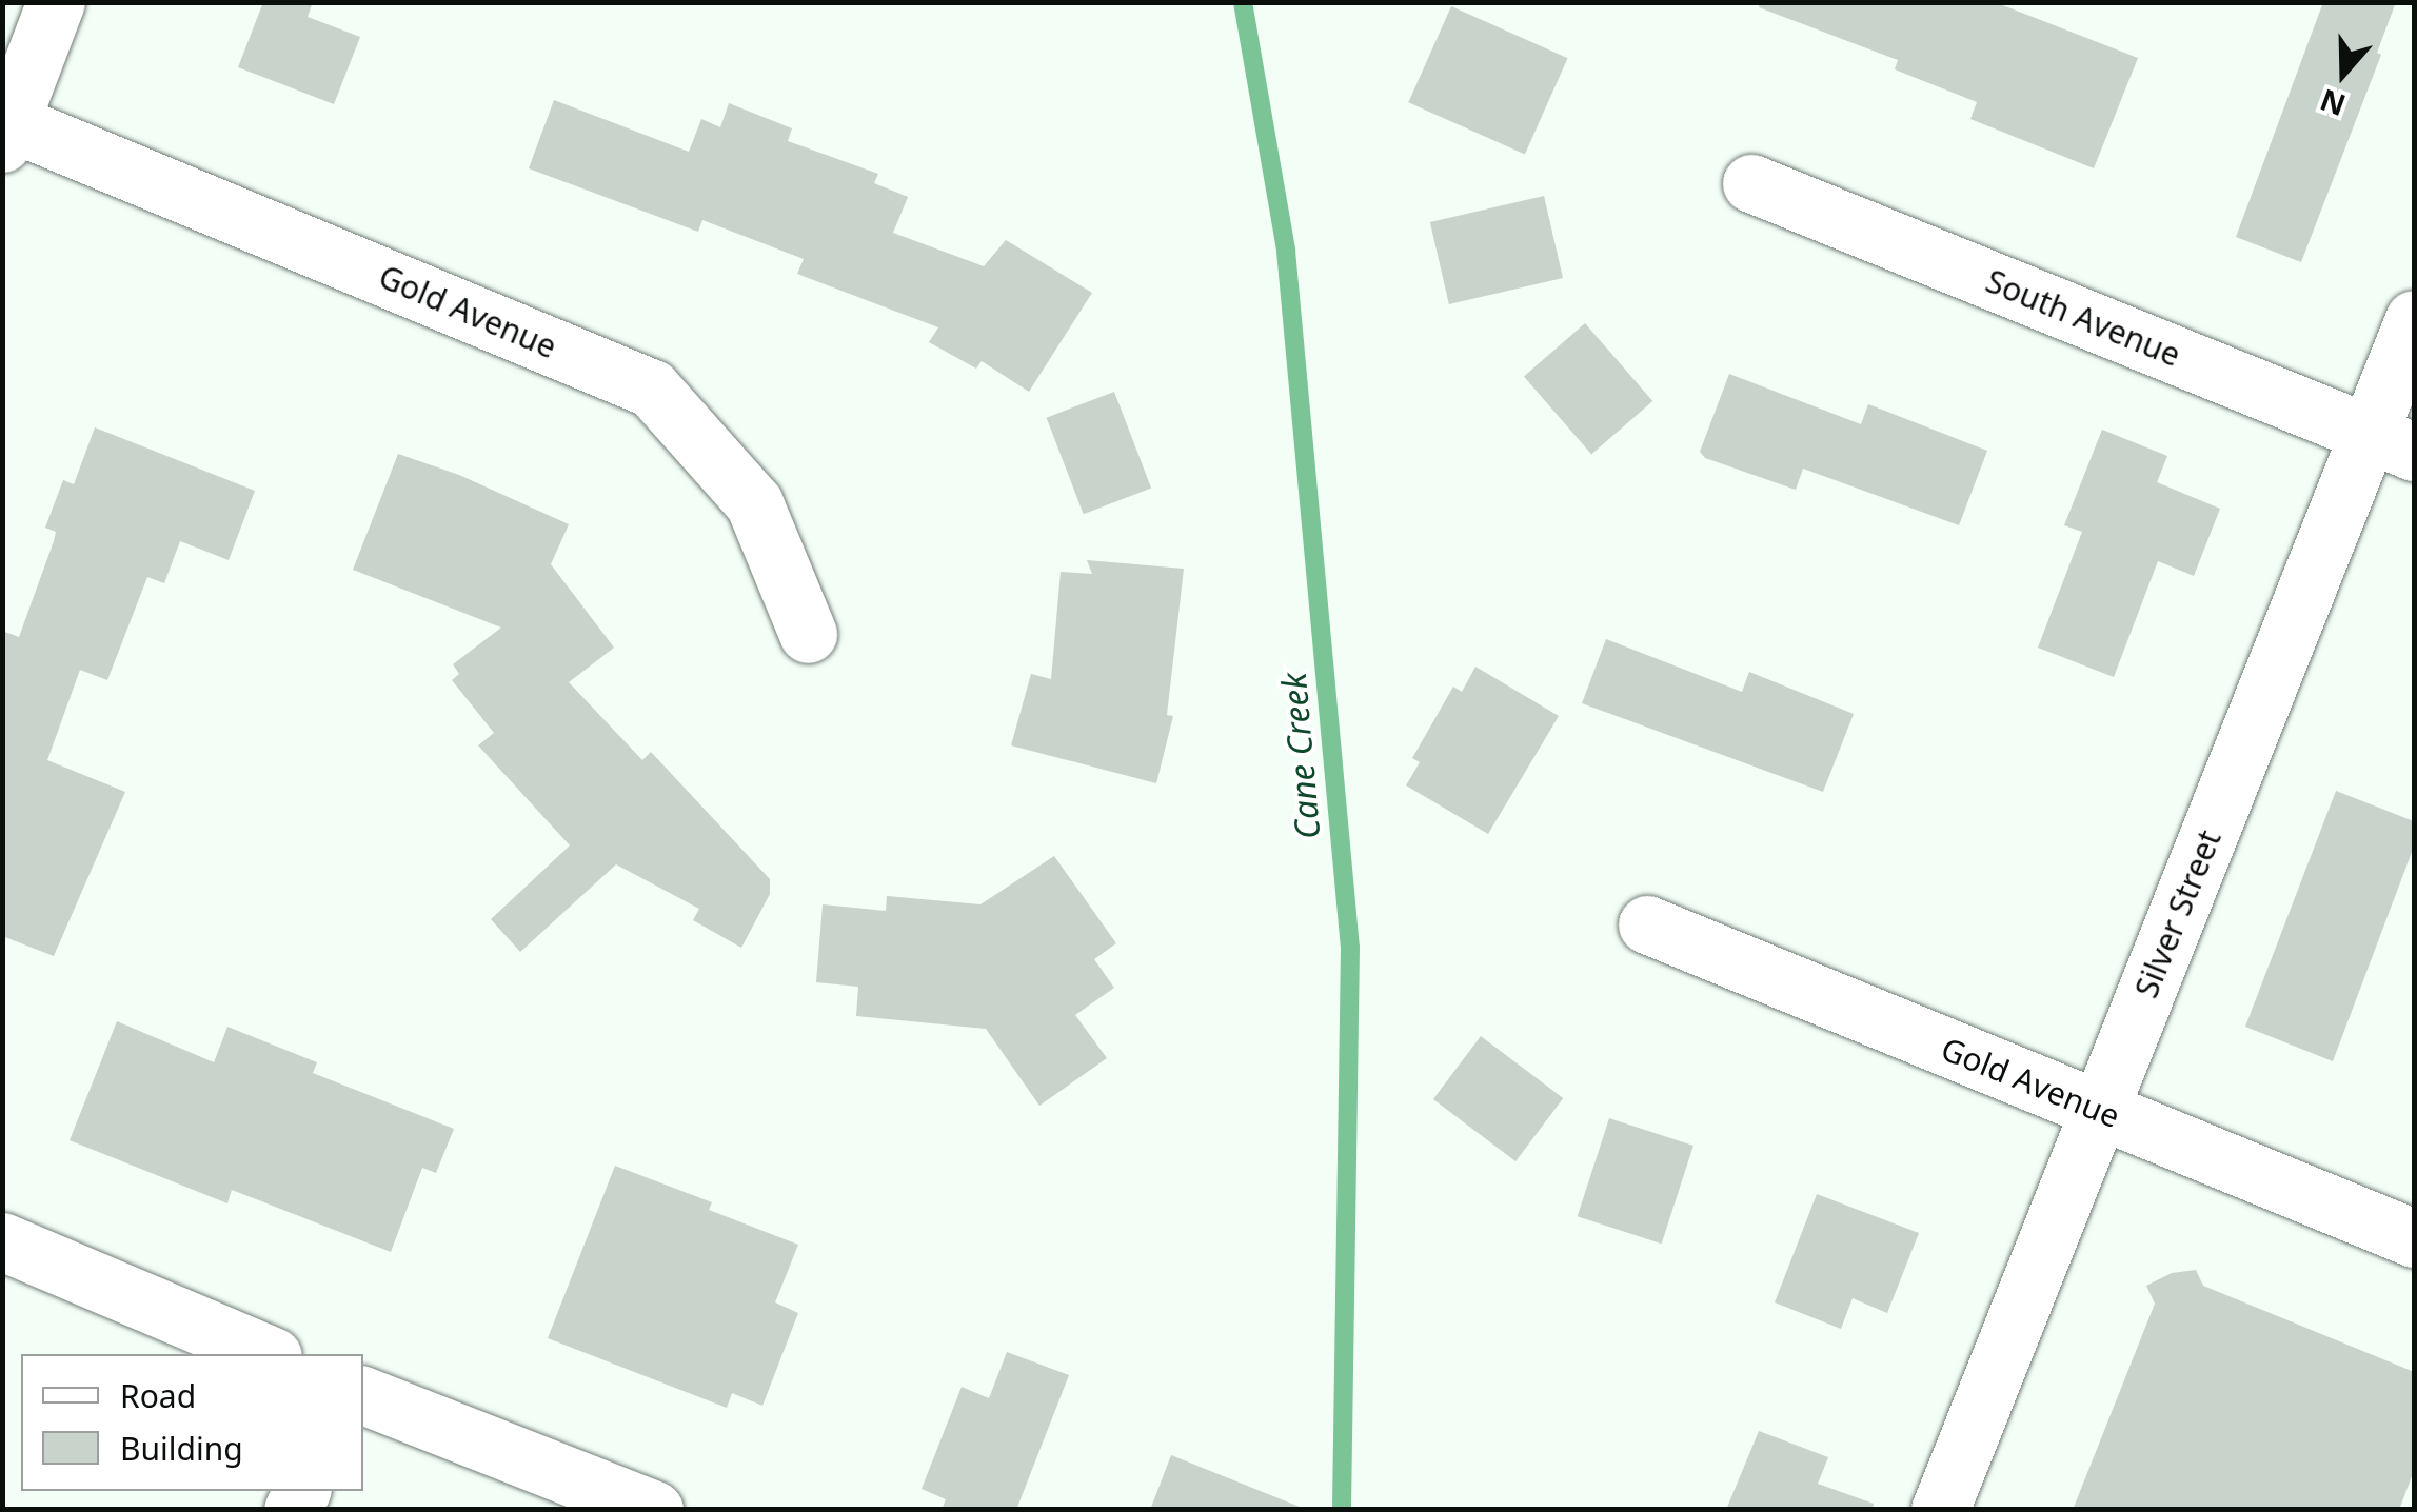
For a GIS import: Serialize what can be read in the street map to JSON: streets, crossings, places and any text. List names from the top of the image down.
{
  "streets": {
    "street": ["Gold Avenue", "South Avenue", "Silver Street"]
  },
  "crossings": [
    ["Gold Avenue", "Silver Street"],
    ["South Avenue", "Silver Street"]
  ],
  "water": ["Cane Creek"],
  "legend": ["Road", "Building"],
  "north": "bottom"
}
